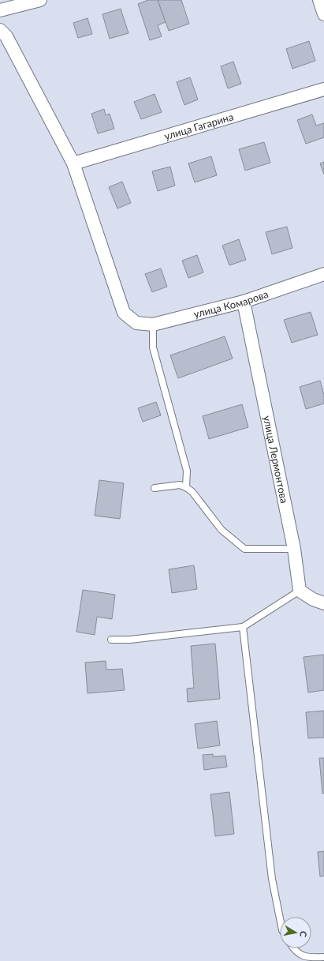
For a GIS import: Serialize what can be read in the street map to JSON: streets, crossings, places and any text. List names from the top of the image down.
{
  "streets": {
    "street": ["улица Гагарина", "улица Комарова", "улица Лермонтова"]
  },
  "crossings": [
    ["улица Гагарина", "улица Комарова"],
    ["улица Комарова", "улица Лермонтова"]
  ],
  "north": "right"
}
